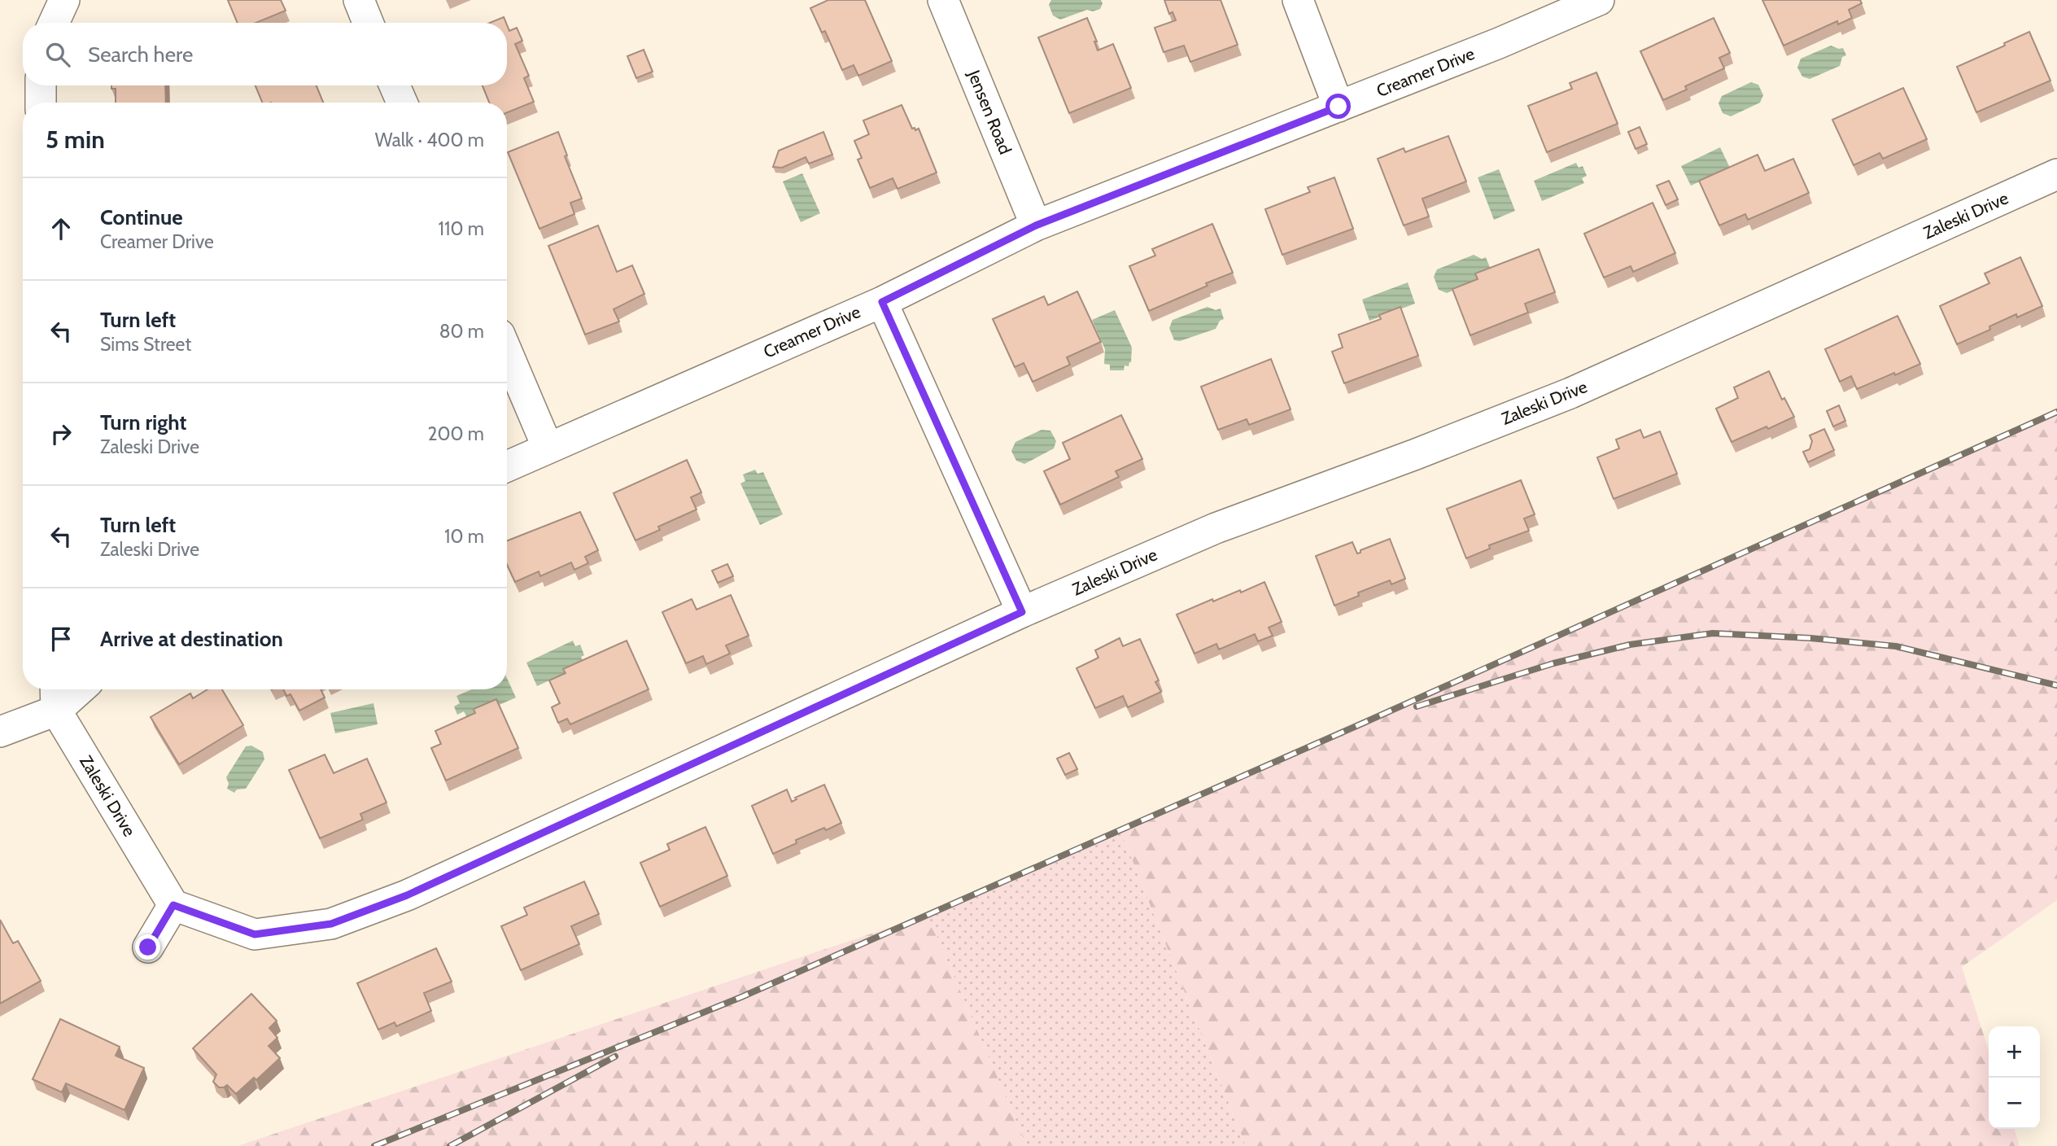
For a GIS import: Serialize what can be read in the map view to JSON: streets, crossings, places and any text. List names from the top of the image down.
{
  "streets": {
    "street": ["Creamer Drive", "Jensen Road", "Zaleski Drive"]
  },
  "crossings": [
    ["Creamer Drive", "Jensen Road"]
  ],
  "page": {
    "search": "Search here",
    "heading": ["5 min", "Walk · 400 m"],
    "list": [
      ["Continue", "Creamer Drive", "110 m"],
      ["Turn left", "Sims Street", "80 m"],
      ["Turn right", "Zaleski Drive", "200 m"],
      ["Turn left", "Zaleski Drive", "10 m"],
      "Arrive at destination"
    ],
    "map_buttons": ["+", "−"]
  }
}
